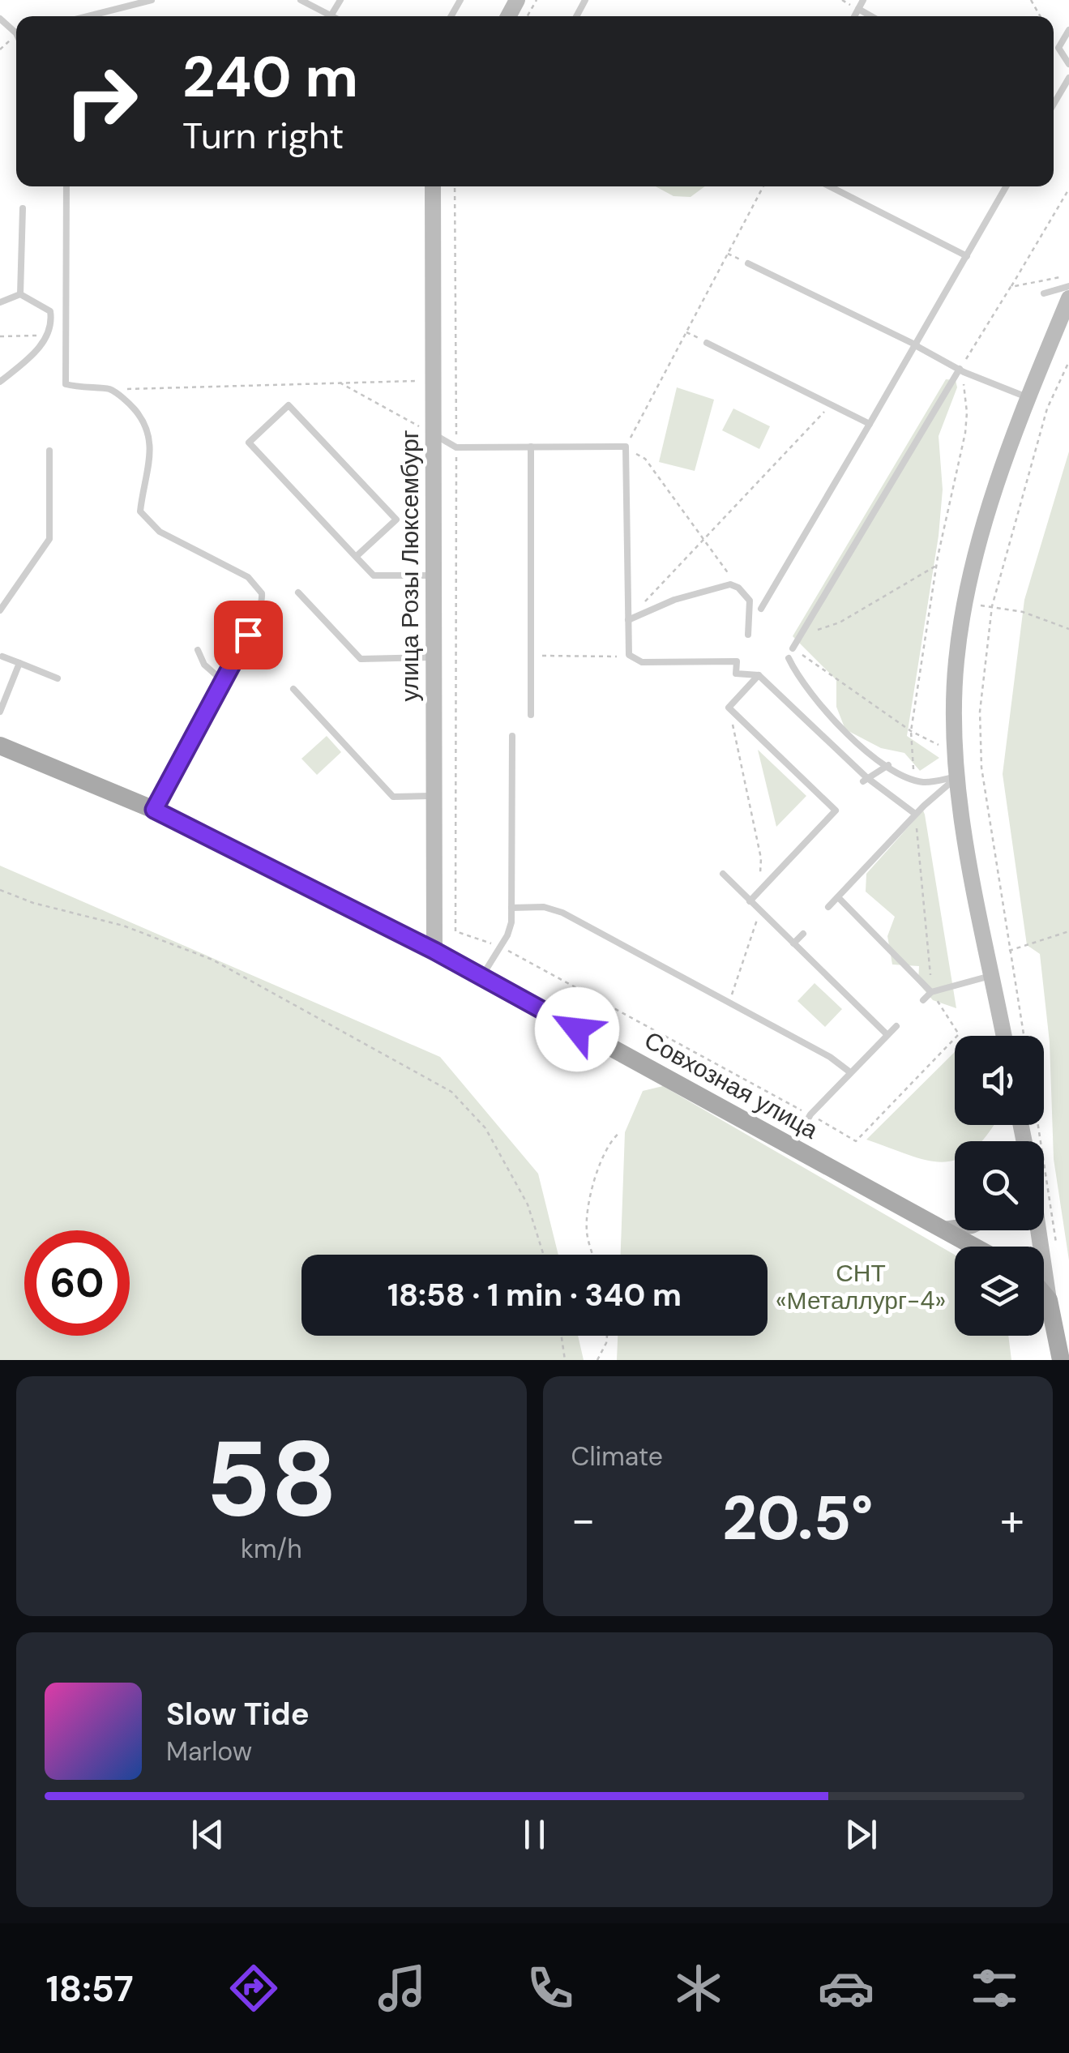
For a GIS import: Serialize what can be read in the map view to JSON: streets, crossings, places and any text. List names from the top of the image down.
{
  "streets": {
    "main road": ["Совхозная улица"],
    "street": ["улица Розы Люксембург"]
  },
  "crossings": [
    ["улица Розы Люксембург", "Совхозная улица"]
  ],
  "parks": ["СНТ «Металлург-4»"],
  "page": {
    "turn": ["240 m", "Turn right"],
    "limit": "60",
    "trip": "18:58 · 1 min · 340 m",
    "tile": [
      ["58", "km/h"],
      "Climate"
    ],
    "heat": ["−", "20.5°", "+"],
    "song": ["Slow Tide", "Marlow"],
    "tabs": "18:57"
  }
}
